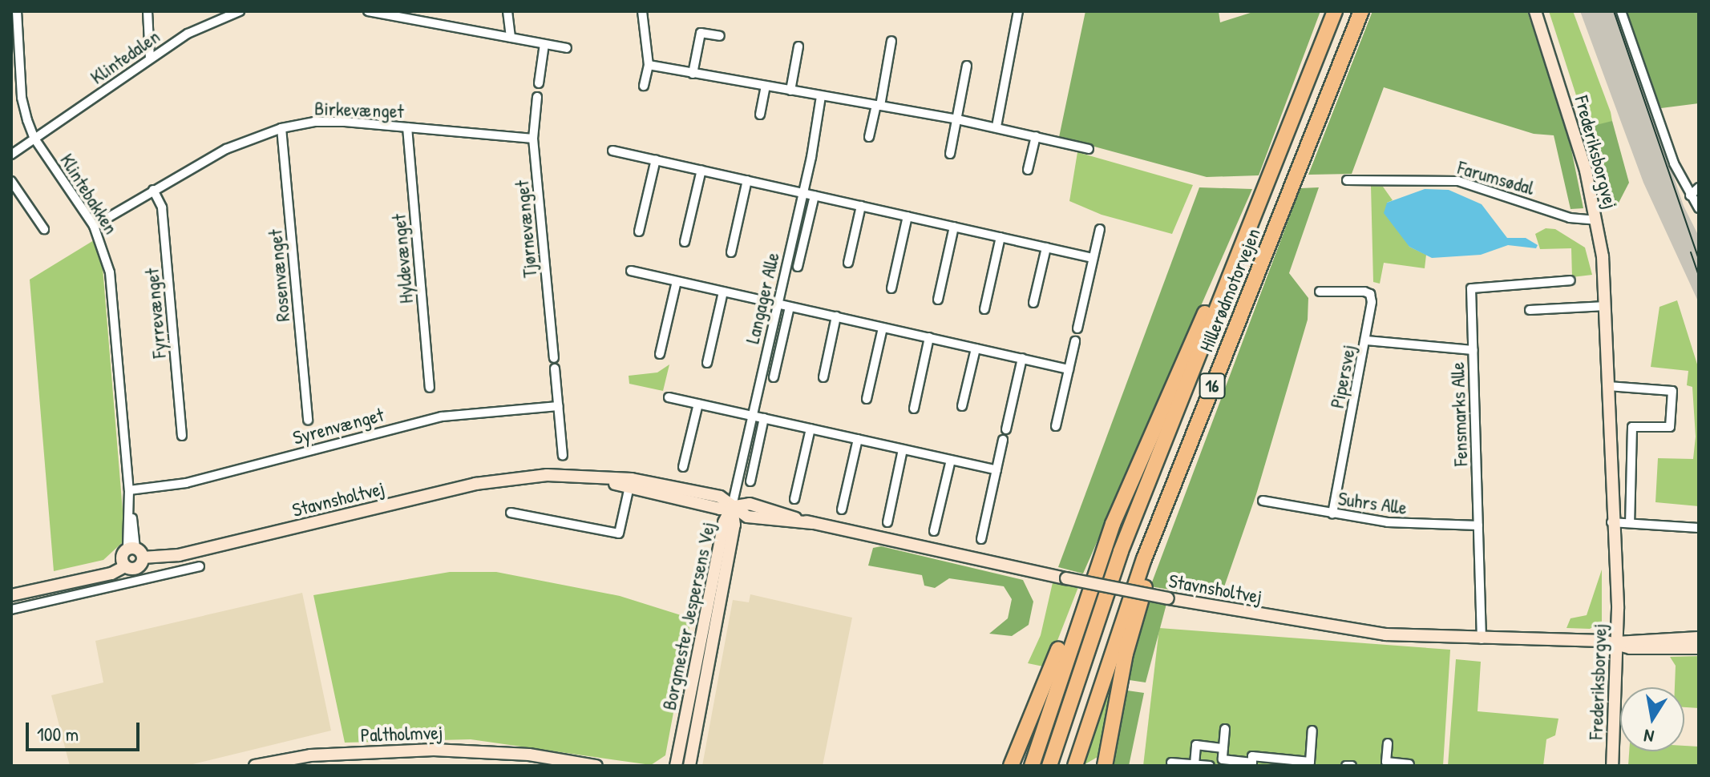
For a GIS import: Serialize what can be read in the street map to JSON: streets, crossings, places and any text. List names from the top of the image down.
{
  "streets": {
    "highway": ["Hillerødmotorvejen", "16"],
    "street": [
      "Klintedalen",
      "Birkevænget",
      "Frederiksborgvej",
      "Farumsødal",
      "Klintebakken",
      "Tjørnevænget",
      "Hyldevænget",
      "Rosenvænget",
      "Langager Alle",
      "Fyrrevænget",
      "Pipersvej",
      "Fensmarks Alle",
      "Syrenvænget",
      "Stavnsholtvej",
      "Suhrs Alle",
      "Borgmester Jespersens Vej",
      "Paltholmvej"
    ]
  },
  "crossings": [
    ["Klintedalen", "Klintebakken"],
    ["Birkevænget", "Klintebakken"],
    ["Birkevænget", "Tjørnevænget"],
    ["Birkevænget", "Hyldevænget"],
    ["Birkevænget", "Rosenvænget"],
    ["Birkevænget", "Fyrrevænget"],
    ["Frederiksborgvej", "Farumsødal"],
    ["Frederiksborgvej", "Stavnsholtvej"],
    ["Klintebakken", "Syrenvænget"],
    ["Klintebakken", "Stavnsholtvej"],
    ["Langager Alle", "Stavnsholtvej"],
    ["Langager Alle", "Borgmester Jespersens Vej"],
    ["Pipersvej", "Suhrs Alle"],
    ["Fensmarks Alle", "Stavnsholtvej"],
    ["Fensmarks Alle", "Suhrs Alle"],
    ["Stavnsholtvej", "Borgmester Jespersens Vej"]
  ],
  "scale_bar": "100 m",
  "north": "bottom"
}
